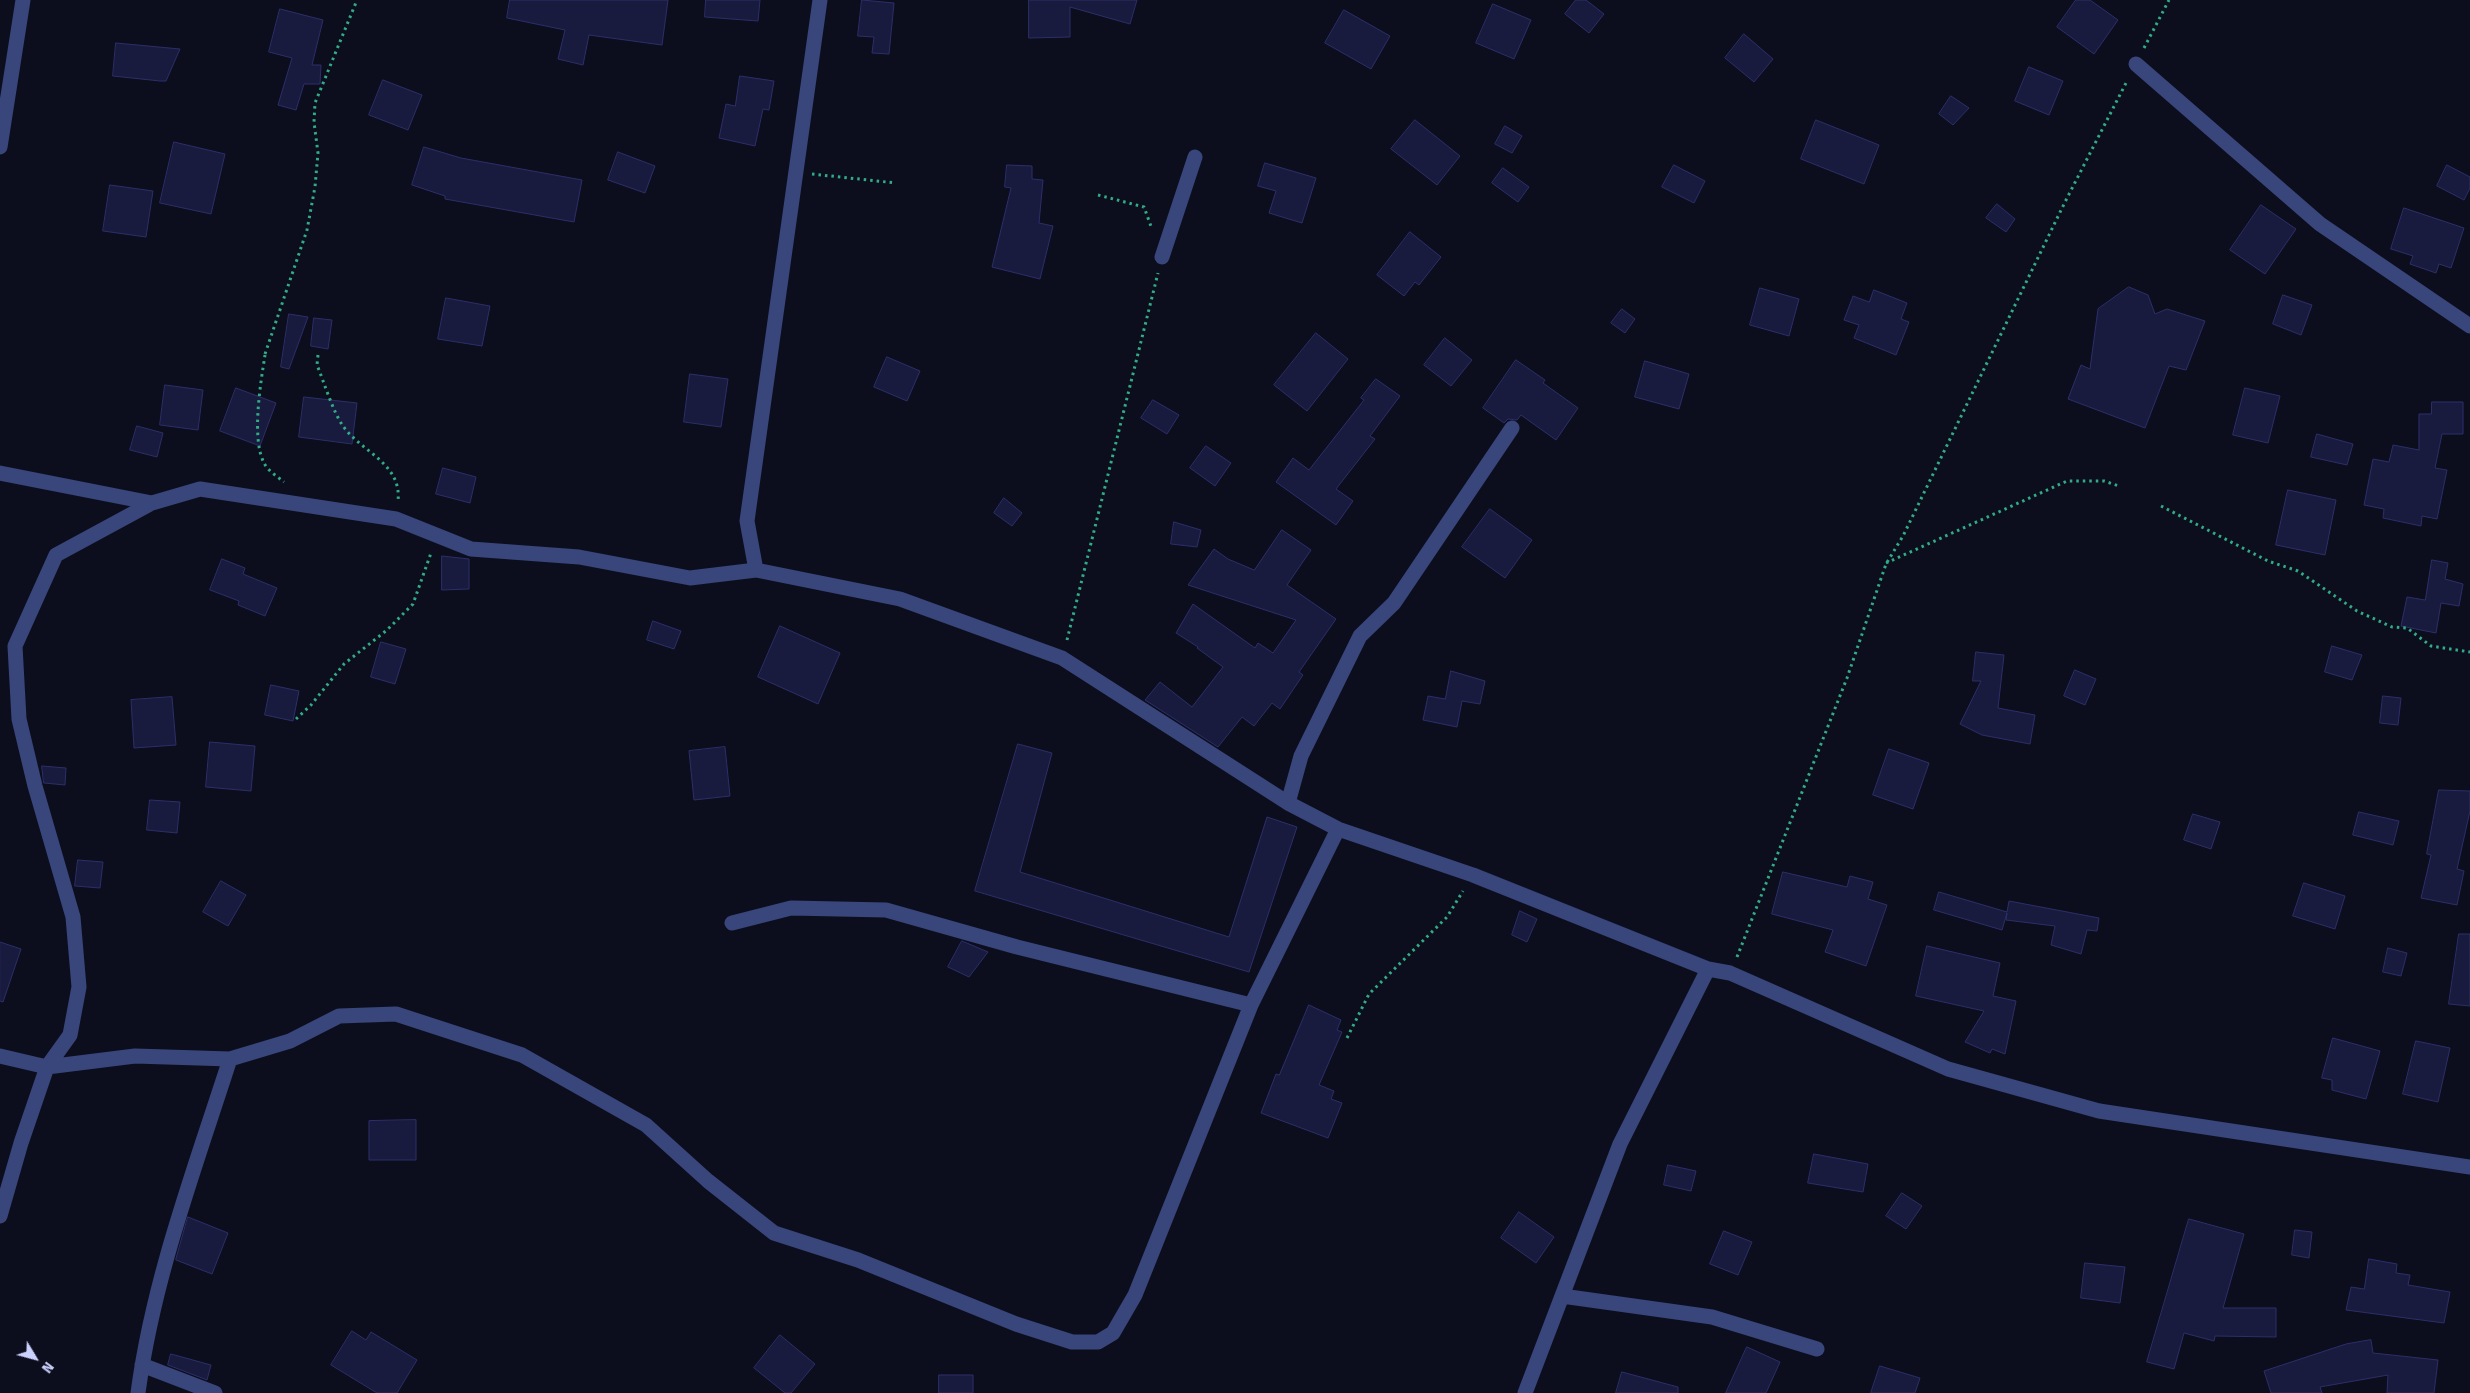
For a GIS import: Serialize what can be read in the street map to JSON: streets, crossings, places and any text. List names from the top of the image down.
{
  "north": "bottom right"
}
